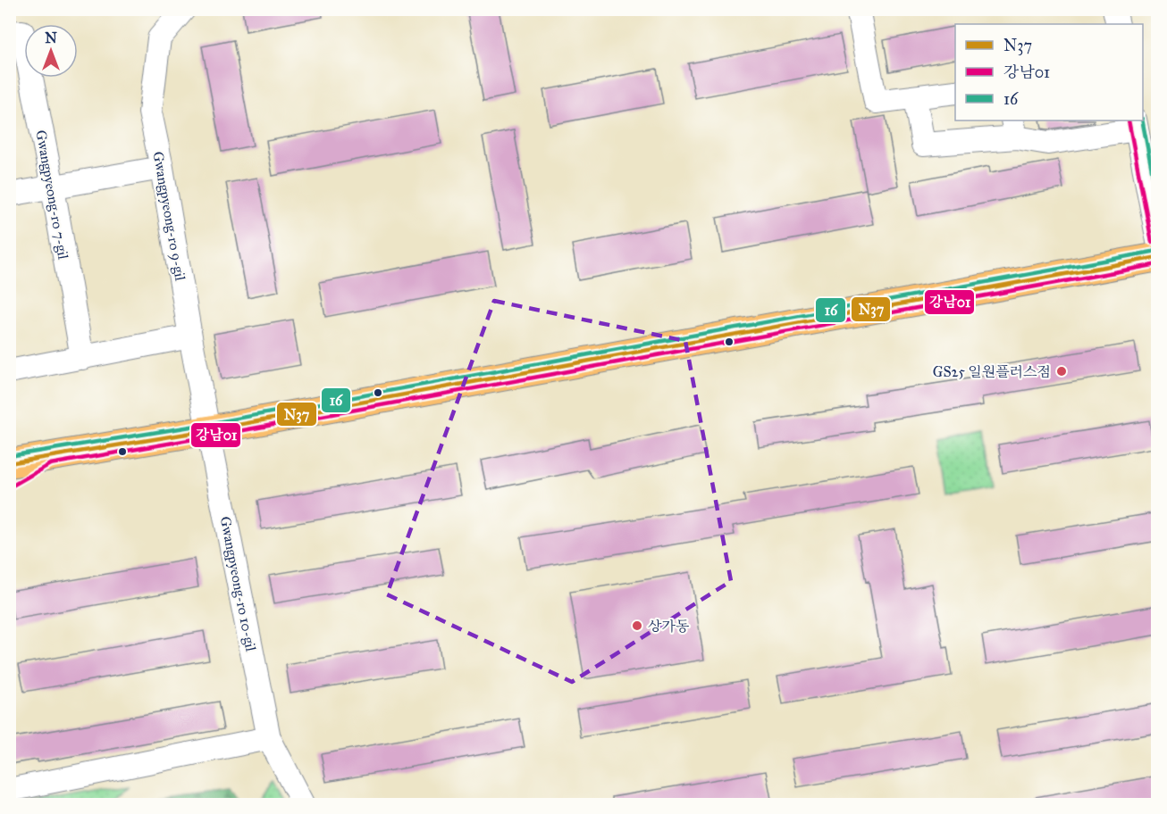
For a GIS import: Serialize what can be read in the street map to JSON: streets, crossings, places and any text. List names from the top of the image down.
{
  "streets": {
    "street": ["Gwangpyeong-ro 7-gil", "Gwangpyeong-ro 9-gil", "Gwangpyeong-ro 10-gil"]
  },
  "crossings": [
    ["Gwangpyeong-ro 9-gil", "Gwangpyeong-ro 10-gil"]
  ],
  "places": ["GS25 일원플러스점", "상가동"],
  "lines": ["transit line 강남01", "transit line 16", "transit line N37"],
  "legend": ["N37", "강남01", "16"],
  "north": "top"
}
